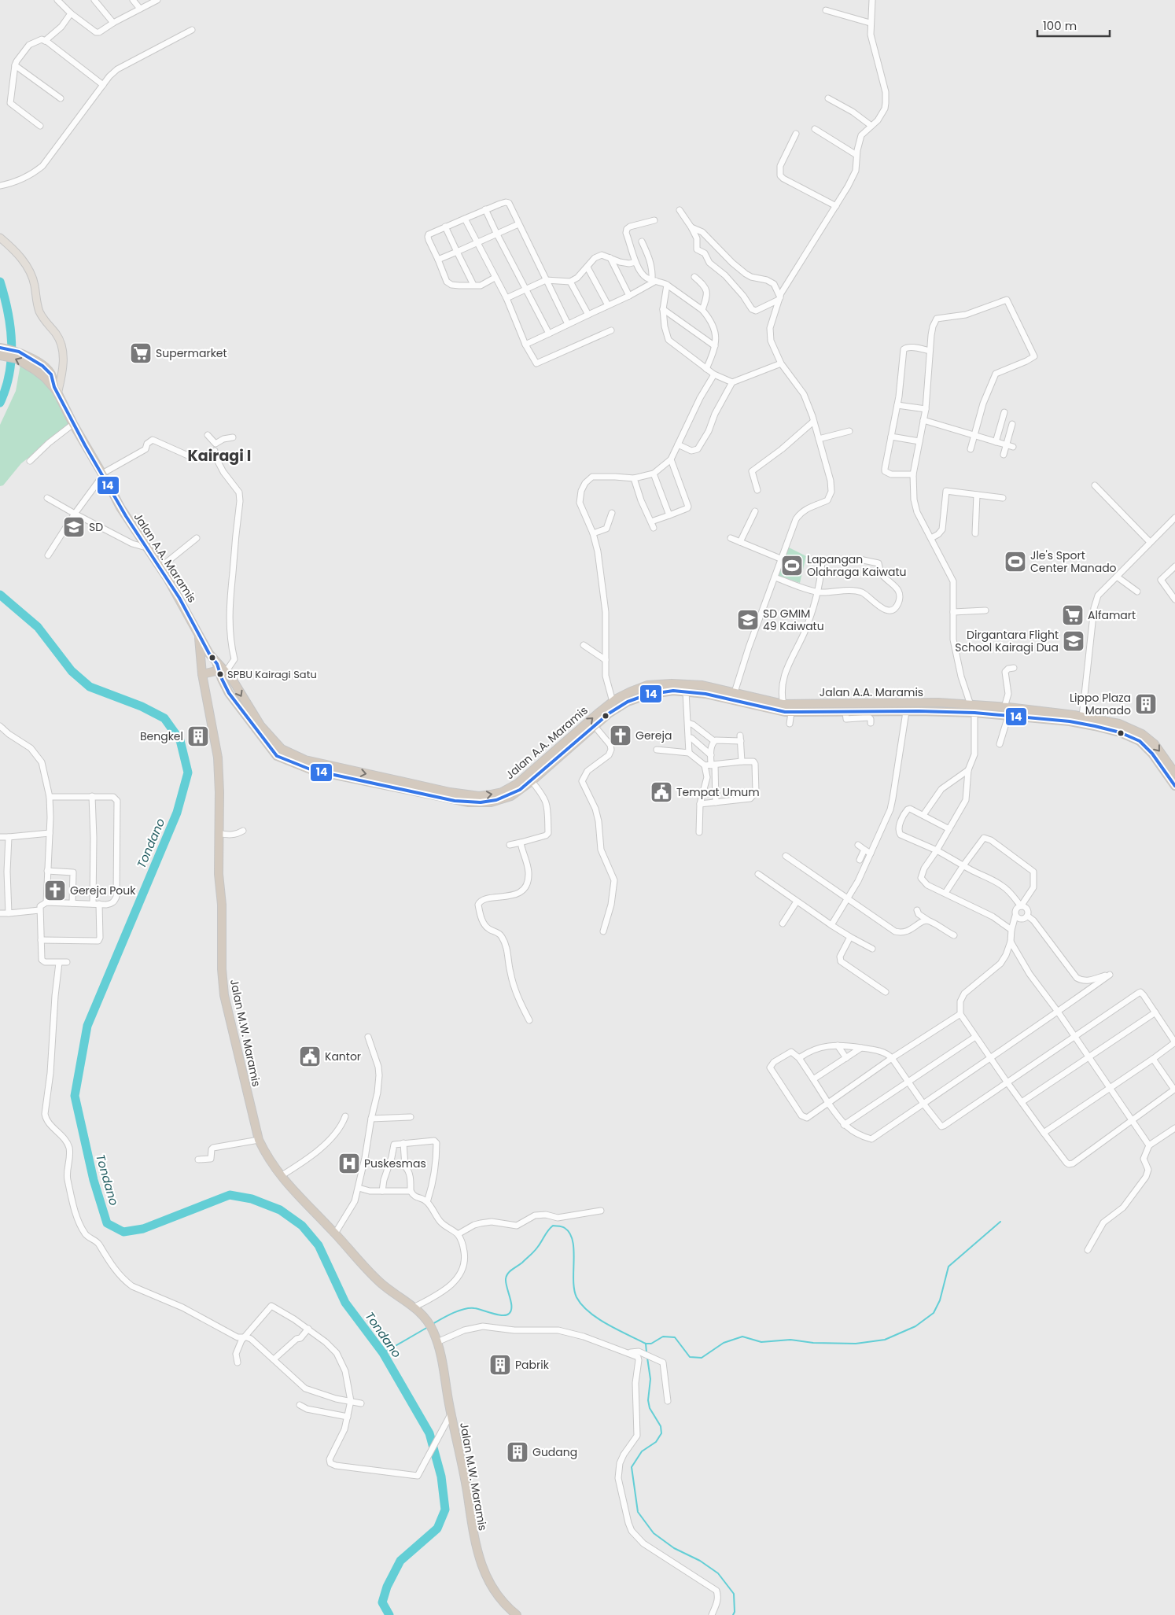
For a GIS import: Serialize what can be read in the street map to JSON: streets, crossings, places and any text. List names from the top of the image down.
{
  "streets": {
    "highway": ["Jalan A.A. Maramis", "Jalan M.W. Maramis"]
  },
  "crossings": [
    ["Jalan A.A. Maramis", "Jalan M.W. Maramis"]
  ],
  "districts": ["Kairagi I"],
  "water": ["Tondano"],
  "places": {
    "supermarket": ["Supermarket", "Alfamart"],
    "school or university": ["SD", "SD GMIM 49 Kaiwatu", "Dirgantara Flight School Kairagi Dua"],
    "sports": ["Jle's Sport Center Manado", "Lapangan Olahraga Kaiwatu"],
    "other": ["SPBU Kairagi Satu"],
    "building": [
      "Lippo Plaza Manado",
      "Bengkel",
      "Pabrik",
      "Gudang"
    ],
    "church": ["Gereja", "Gereja Pouk"],
    "public building": ["Tempat Umum", "Kantor"],
    "hospital": ["Puskesmas"]
  },
  "lines": ["transit line 14"],
  "scale_bar": "100 m"
}
